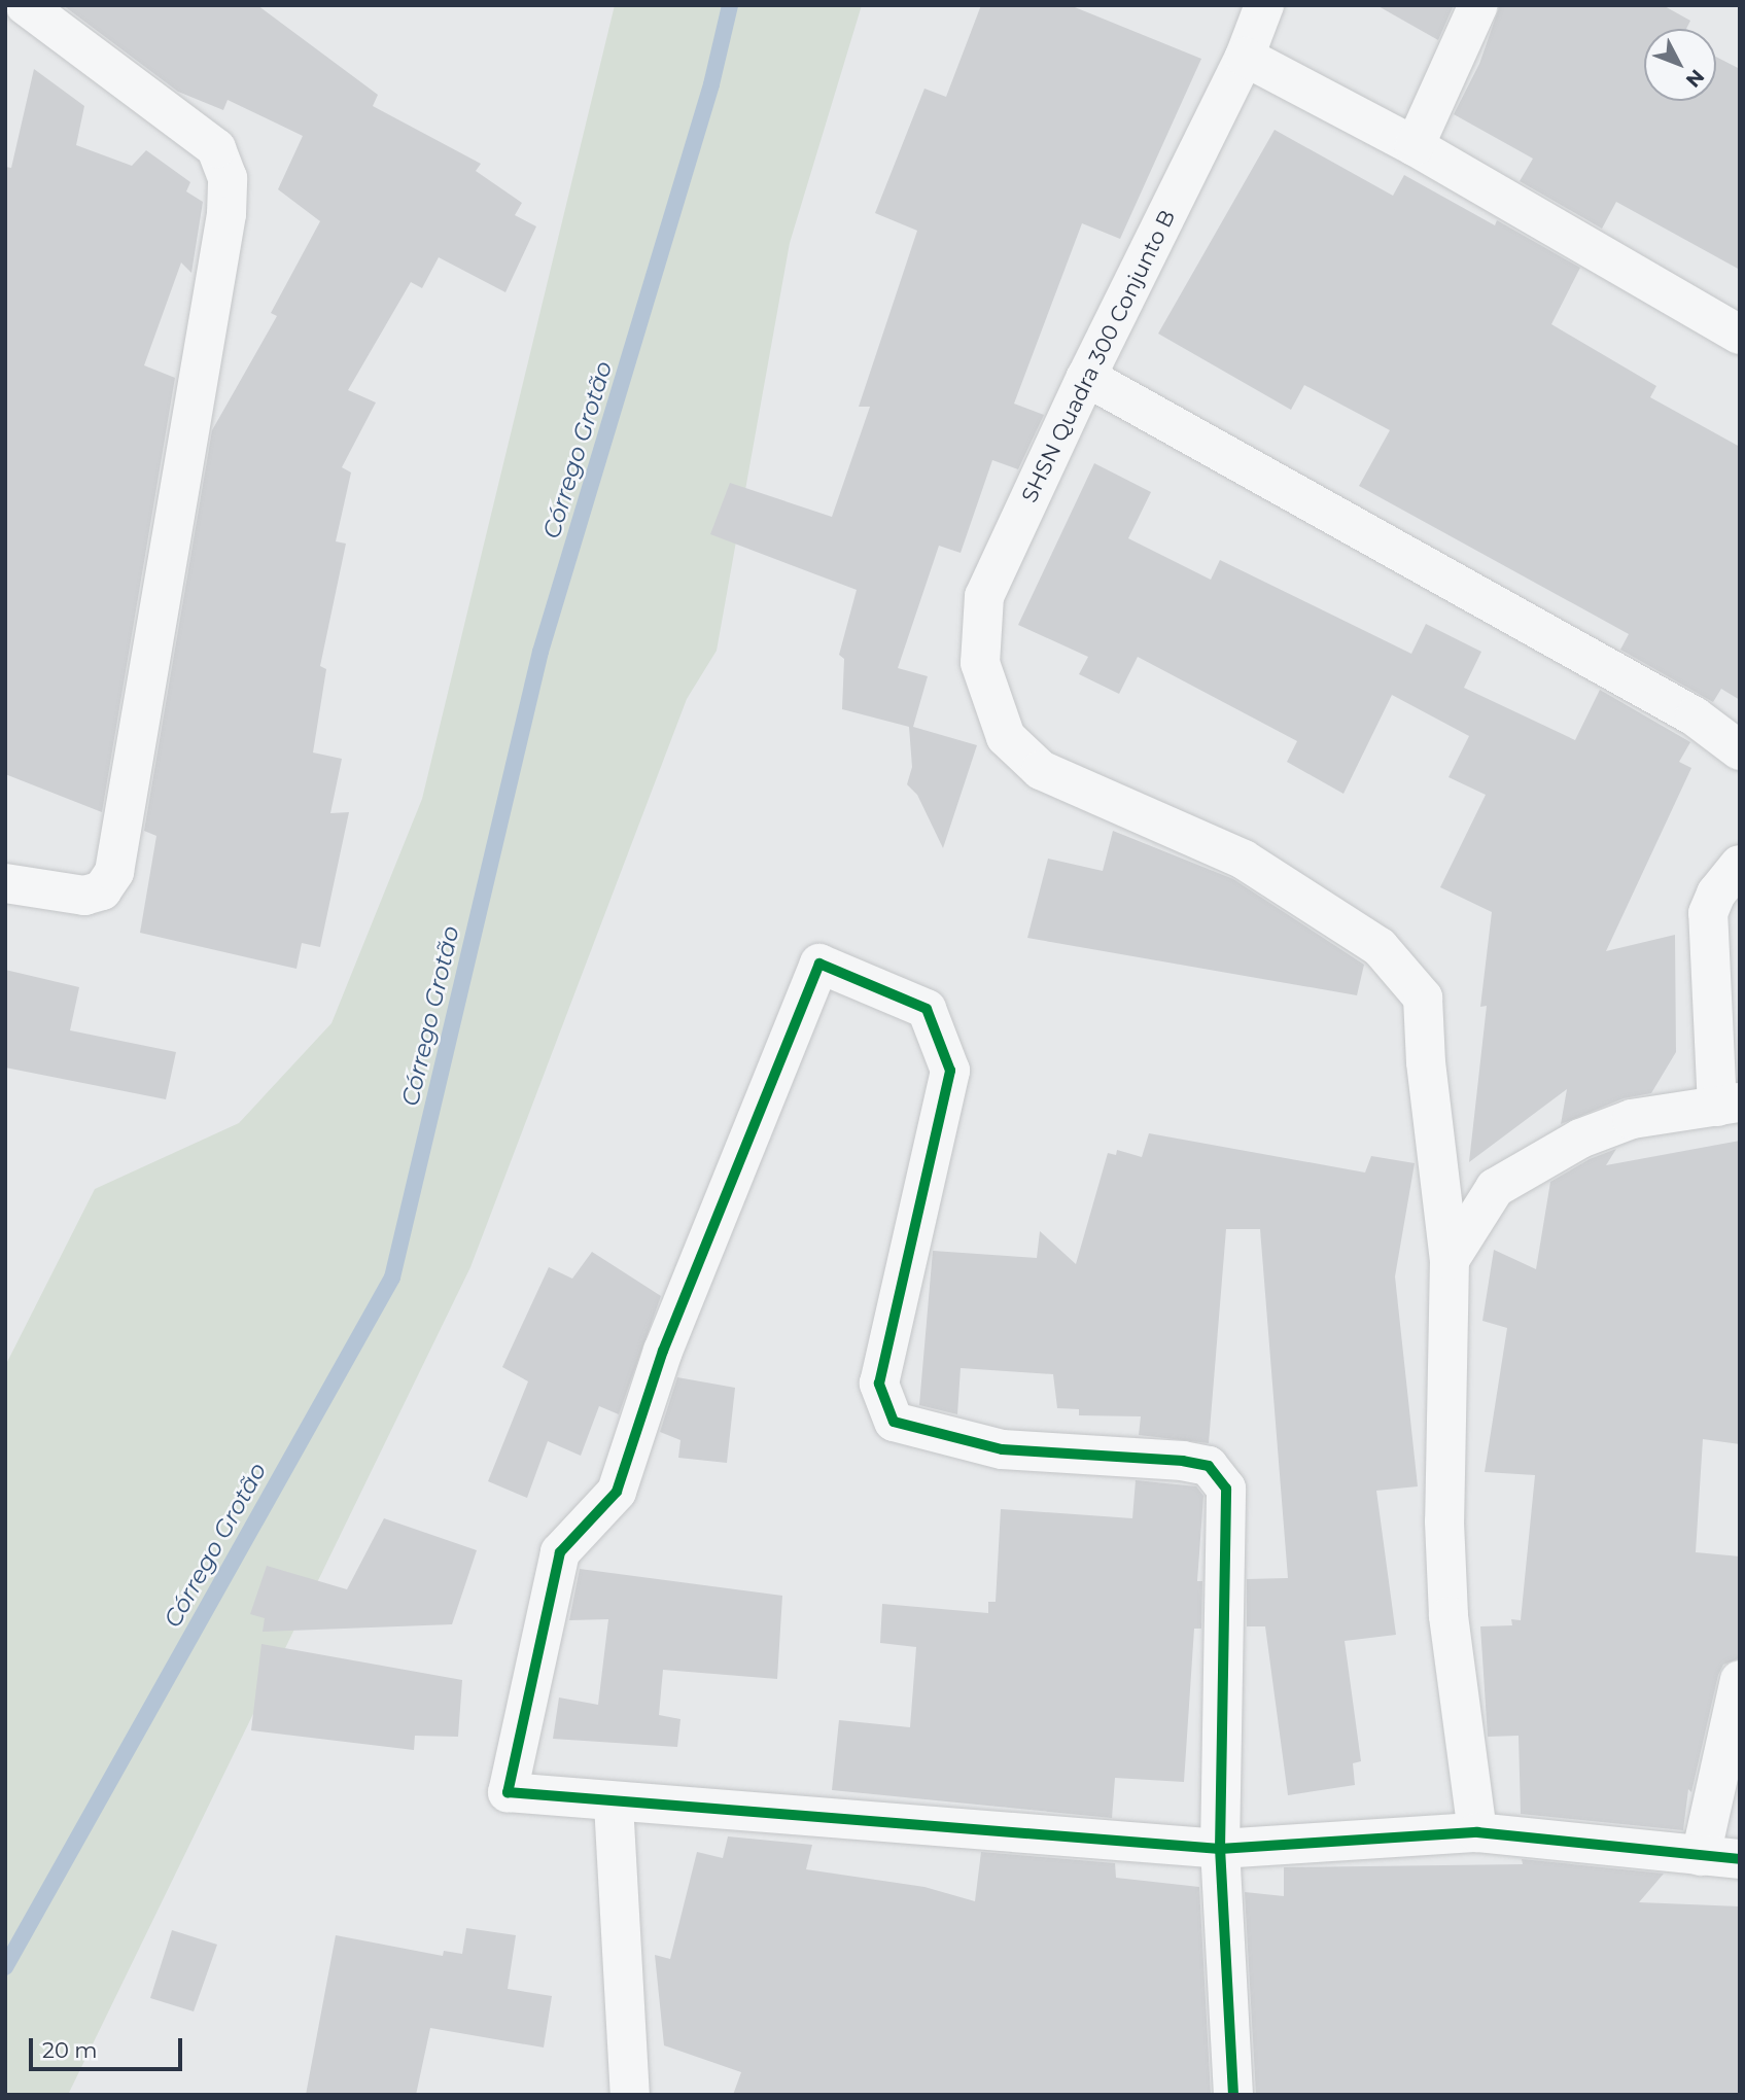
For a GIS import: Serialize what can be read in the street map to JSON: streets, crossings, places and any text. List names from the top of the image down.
{
  "streets": {
    "street": ["SHSN Quadra 300 Conjunto B"]
  },
  "water": ["Córrego Grotão"],
  "scale_bar": "20 m",
  "north": "bottom right"
}
